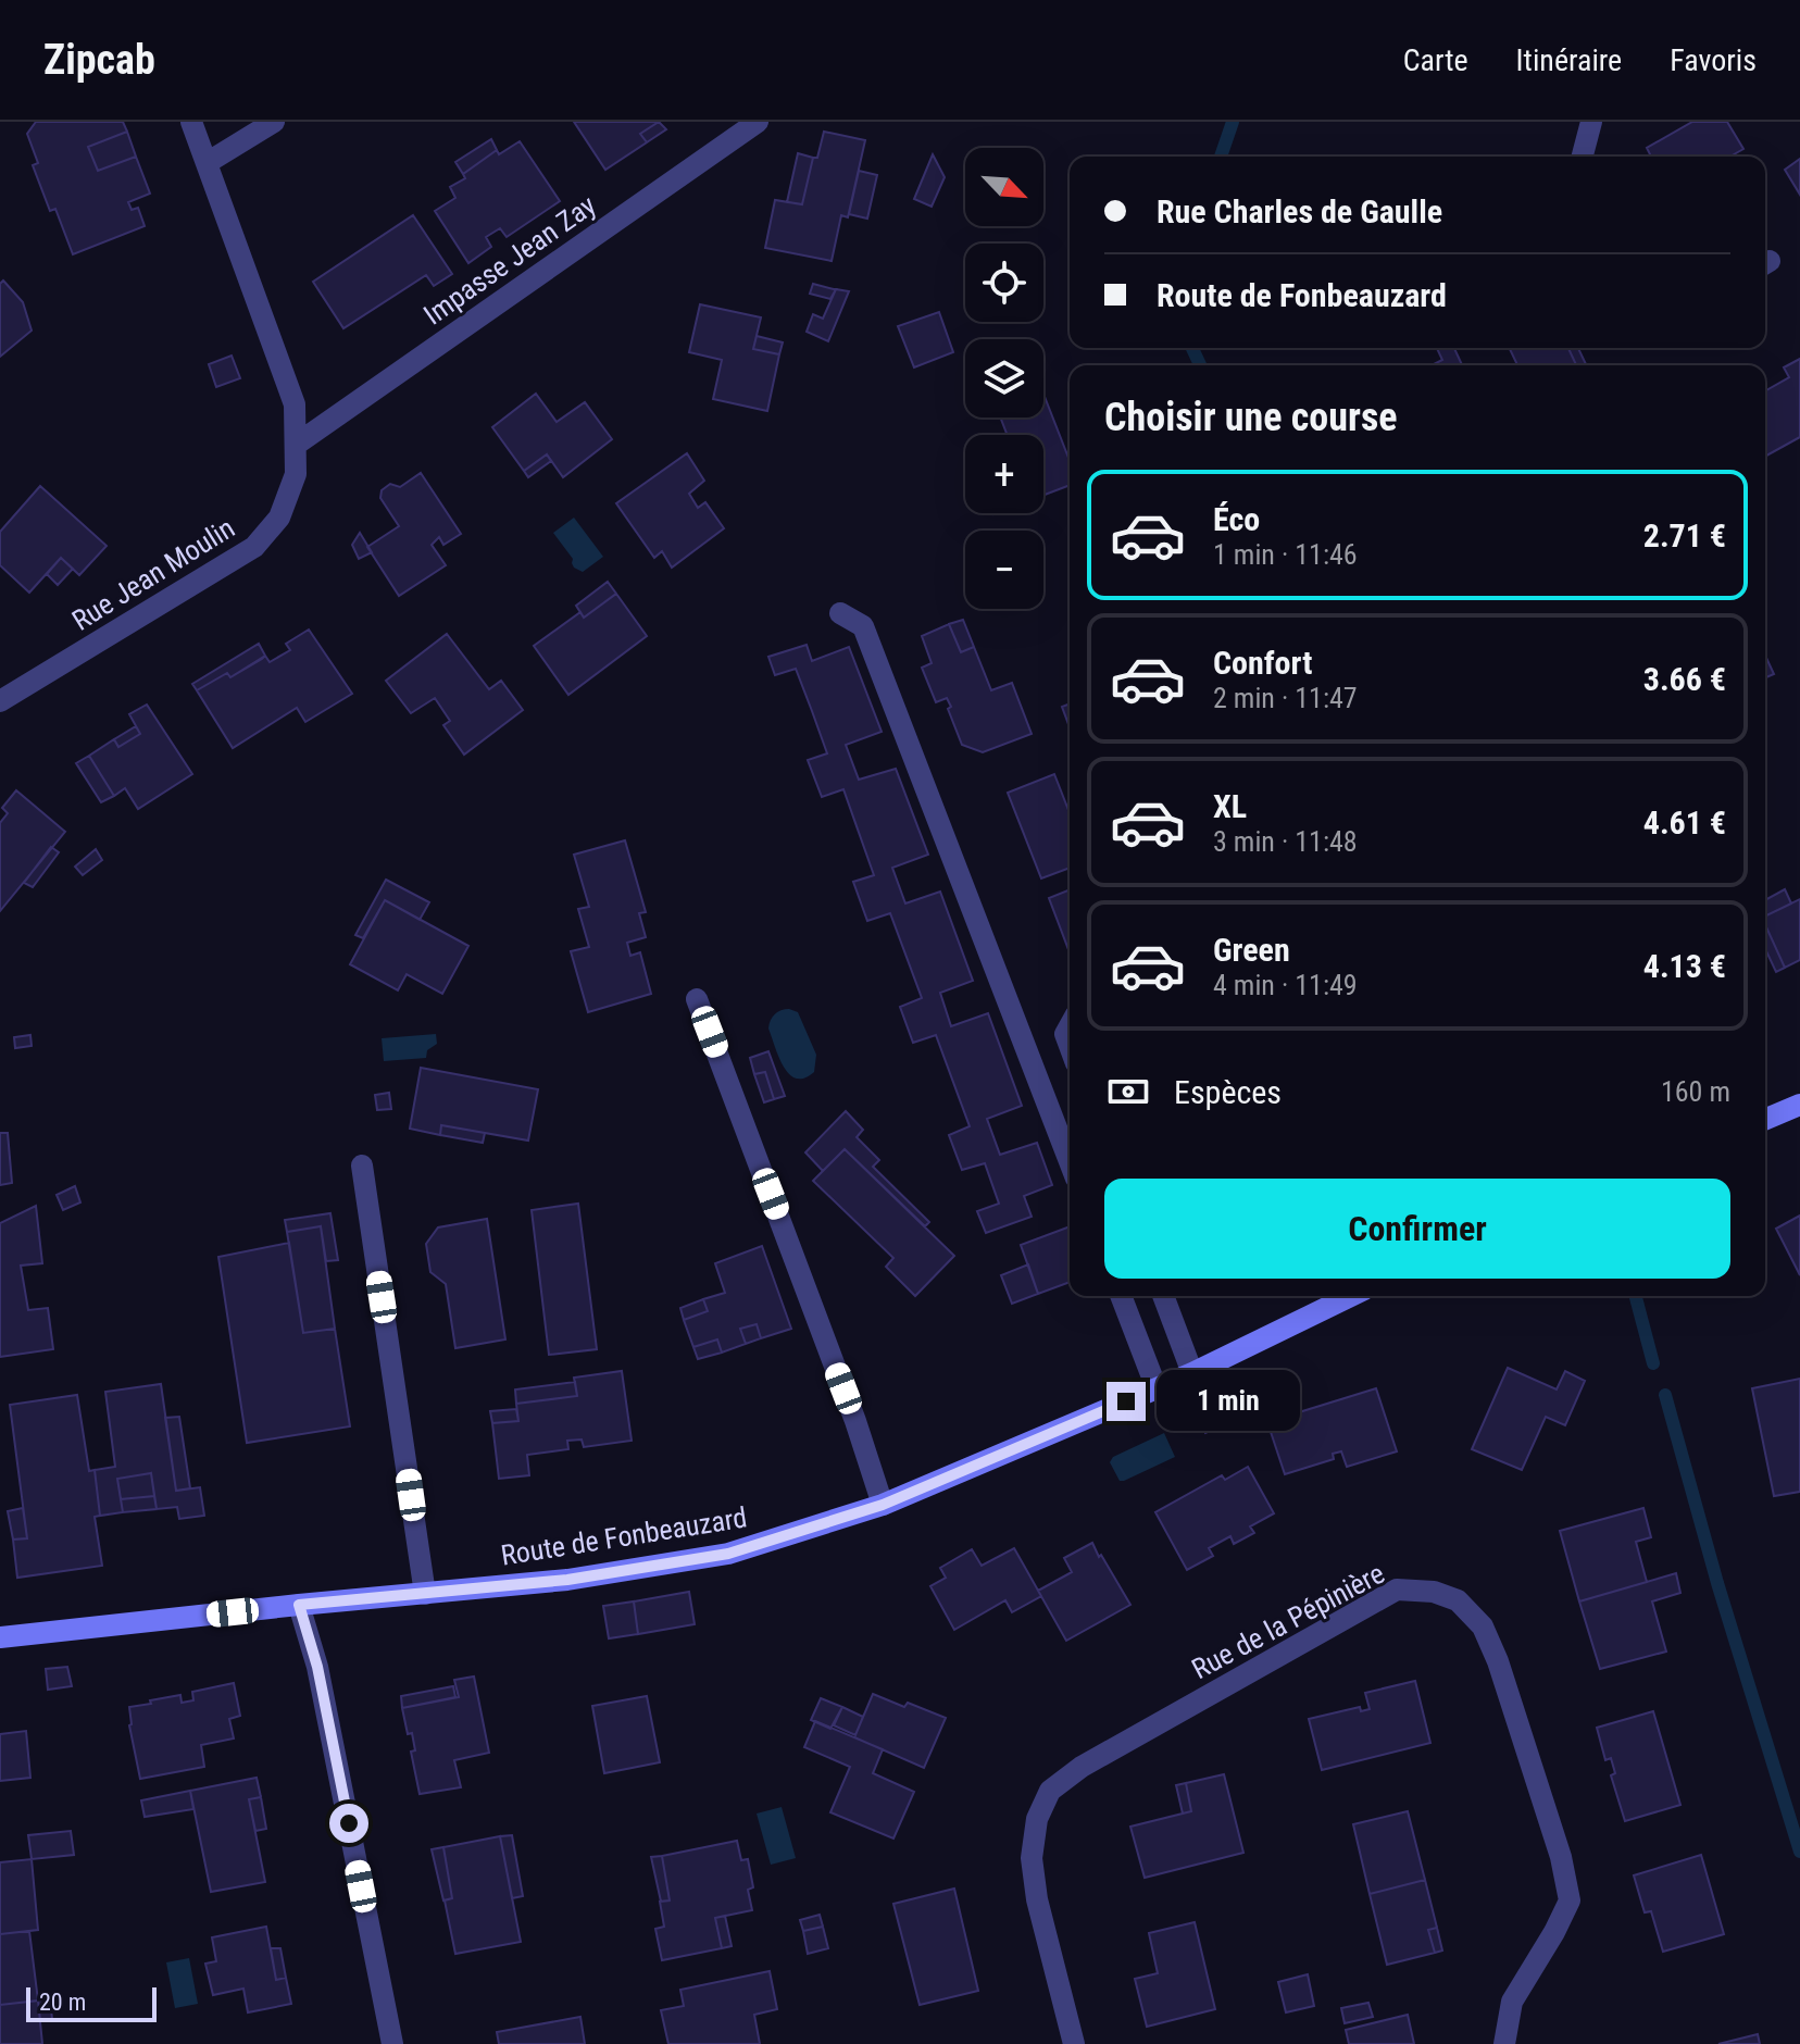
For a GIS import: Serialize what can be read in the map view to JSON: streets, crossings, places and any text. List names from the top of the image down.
{
  "streets": {
    "street": [
      "Impasse Jean Zay",
      "Rue Jean Moulin",
      "Route de Fonbeauzard",
      "Rue de la Pépinière"
    ]
  },
  "crossings": [
    ["Impasse Jean Zay", "Rue Jean Moulin"]
  ],
  "scale_bar": "20 m",
  "north": "bottom right",
  "page": {
    "header": "Zipcab",
    "nav": ["Carte", "Itinéraire", "Favoris"],
    "map_buttons": ["+", "−"],
    "banner": ["Rue Charles de Gaulle", "Route de Fonbeauzard"],
    "heading": "Choisir une course",
    "list": [
      {
        "name": "Éco",
        "note": "1 min · 11:46",
        "value": "2.71 €"
      },
      {
        "name": "Confort",
        "note": "2 min · 11:47",
        "value": "3.66 €"
      },
      {
        "name": "XL",
        "note": "3 min · 11:48",
        "value": "4.61 €"
      },
      {
        "name": "Green",
        "note": "4 min · 11:49",
        "value": "4.13 €"
      }
    ],
    "pay": ["Espèces", "160 m"],
    "buttons": "Confirmer",
    "bubble": "1 min",
    "scale": "20 m"
  }
}
